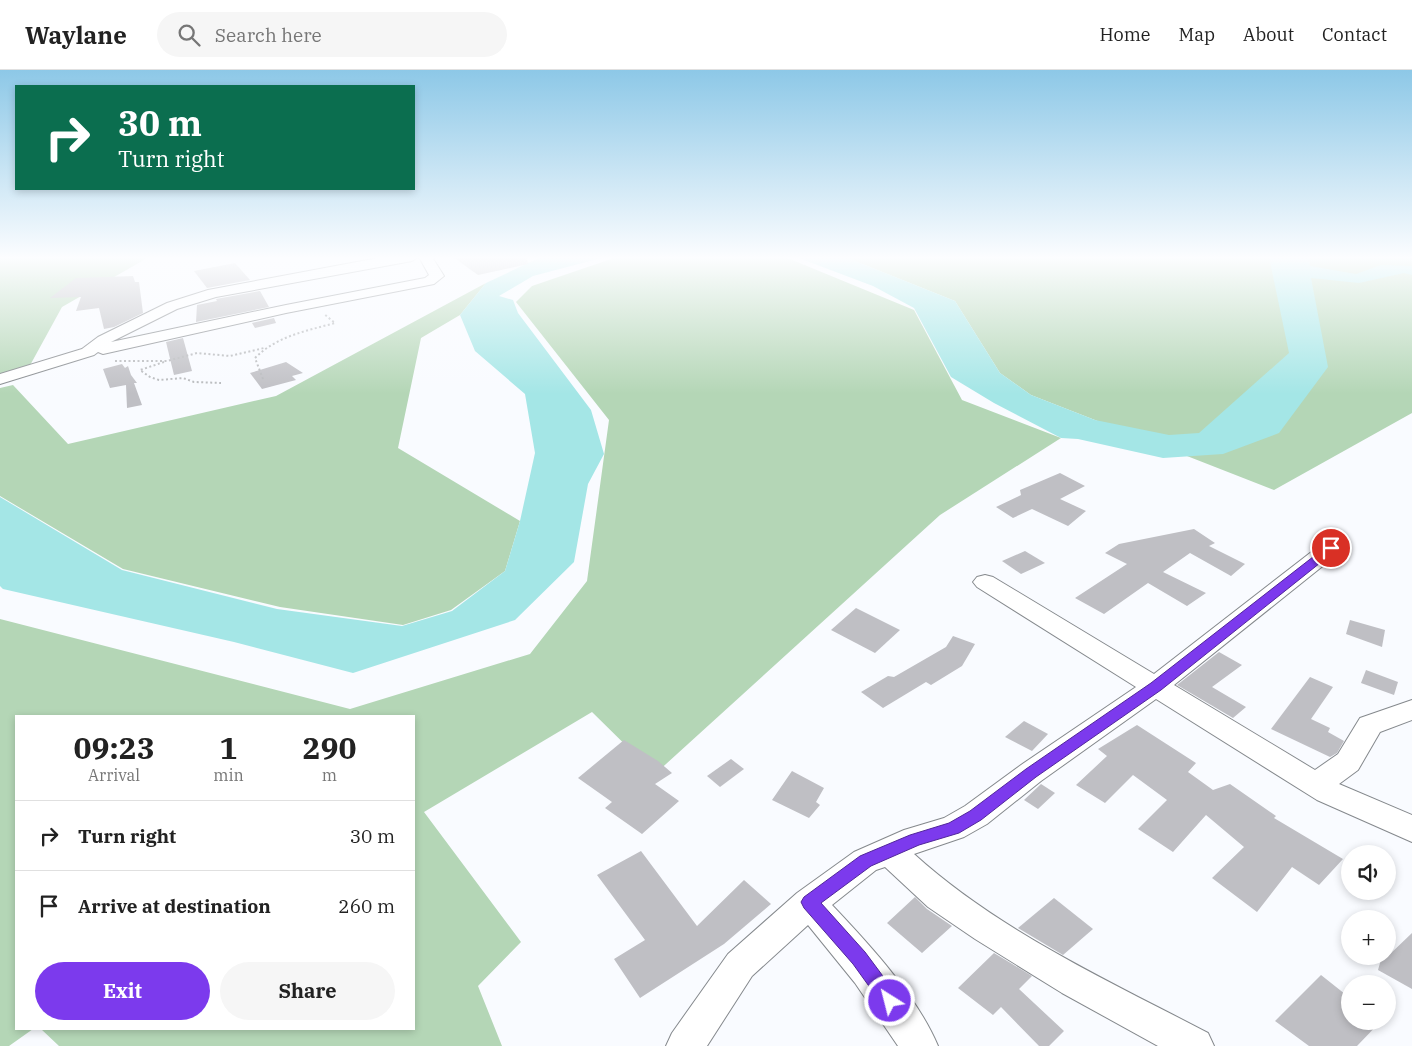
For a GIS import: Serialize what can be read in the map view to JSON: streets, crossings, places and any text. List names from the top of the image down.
{
  "page": {
    "header": "Waylane",
    "search": "Search here",
    "nav": [
      "Home",
      "Map",
      "About",
      "Contact"
    ],
    "turn": ["30 m", "Turn right"],
    "eta": [
      "09:23",
      "Arrival",
      "1",
      "min",
      "290",
      "m"
    ],
    "list": [
      {
        "name": "Turn right",
        "value": "30 m"
      },
      {
        "name": "Arrive at destination",
        "value": "260 m"
      }
    ],
    "map_buttons": ["+", "−"],
    "buttons": ["Exit", "Share"]
  }
}
